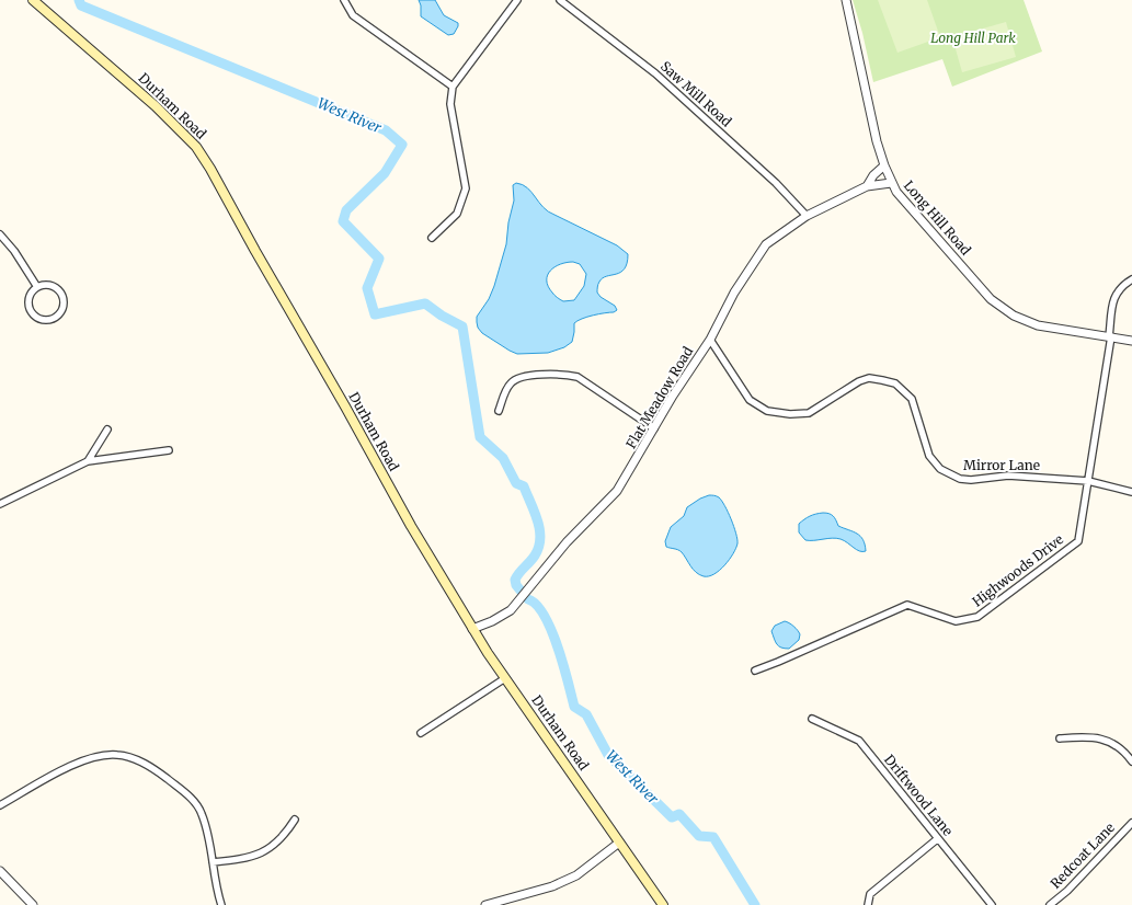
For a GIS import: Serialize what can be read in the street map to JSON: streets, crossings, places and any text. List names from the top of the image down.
{
  "streets": {
    "main road": ["Durham Road"],
    "street": [
      "Saw Mill Road",
      "Long Hill Road",
      "Flat Meadow Road",
      "Mirror Lane",
      "Highwoods Drive",
      "Driftwood Lane",
      "Redcoat Lane"
    ]
  },
  "crossings": [
    ["Saw Mill Road", "Flat Meadow Road"],
    ["Durham Road", "Flat Meadow Road"],
    ["Long Hill Road", "Flat Meadow Road"],
    ["Long Hill Road", "Highwoods Drive"],
    ["Flat Meadow Road", "Mirror Lane"],
    ["Mirror Lane", "Highwoods Drive"]
  ],
  "water": ["West River"],
  "parks": ["Long Hill Park"]
}
